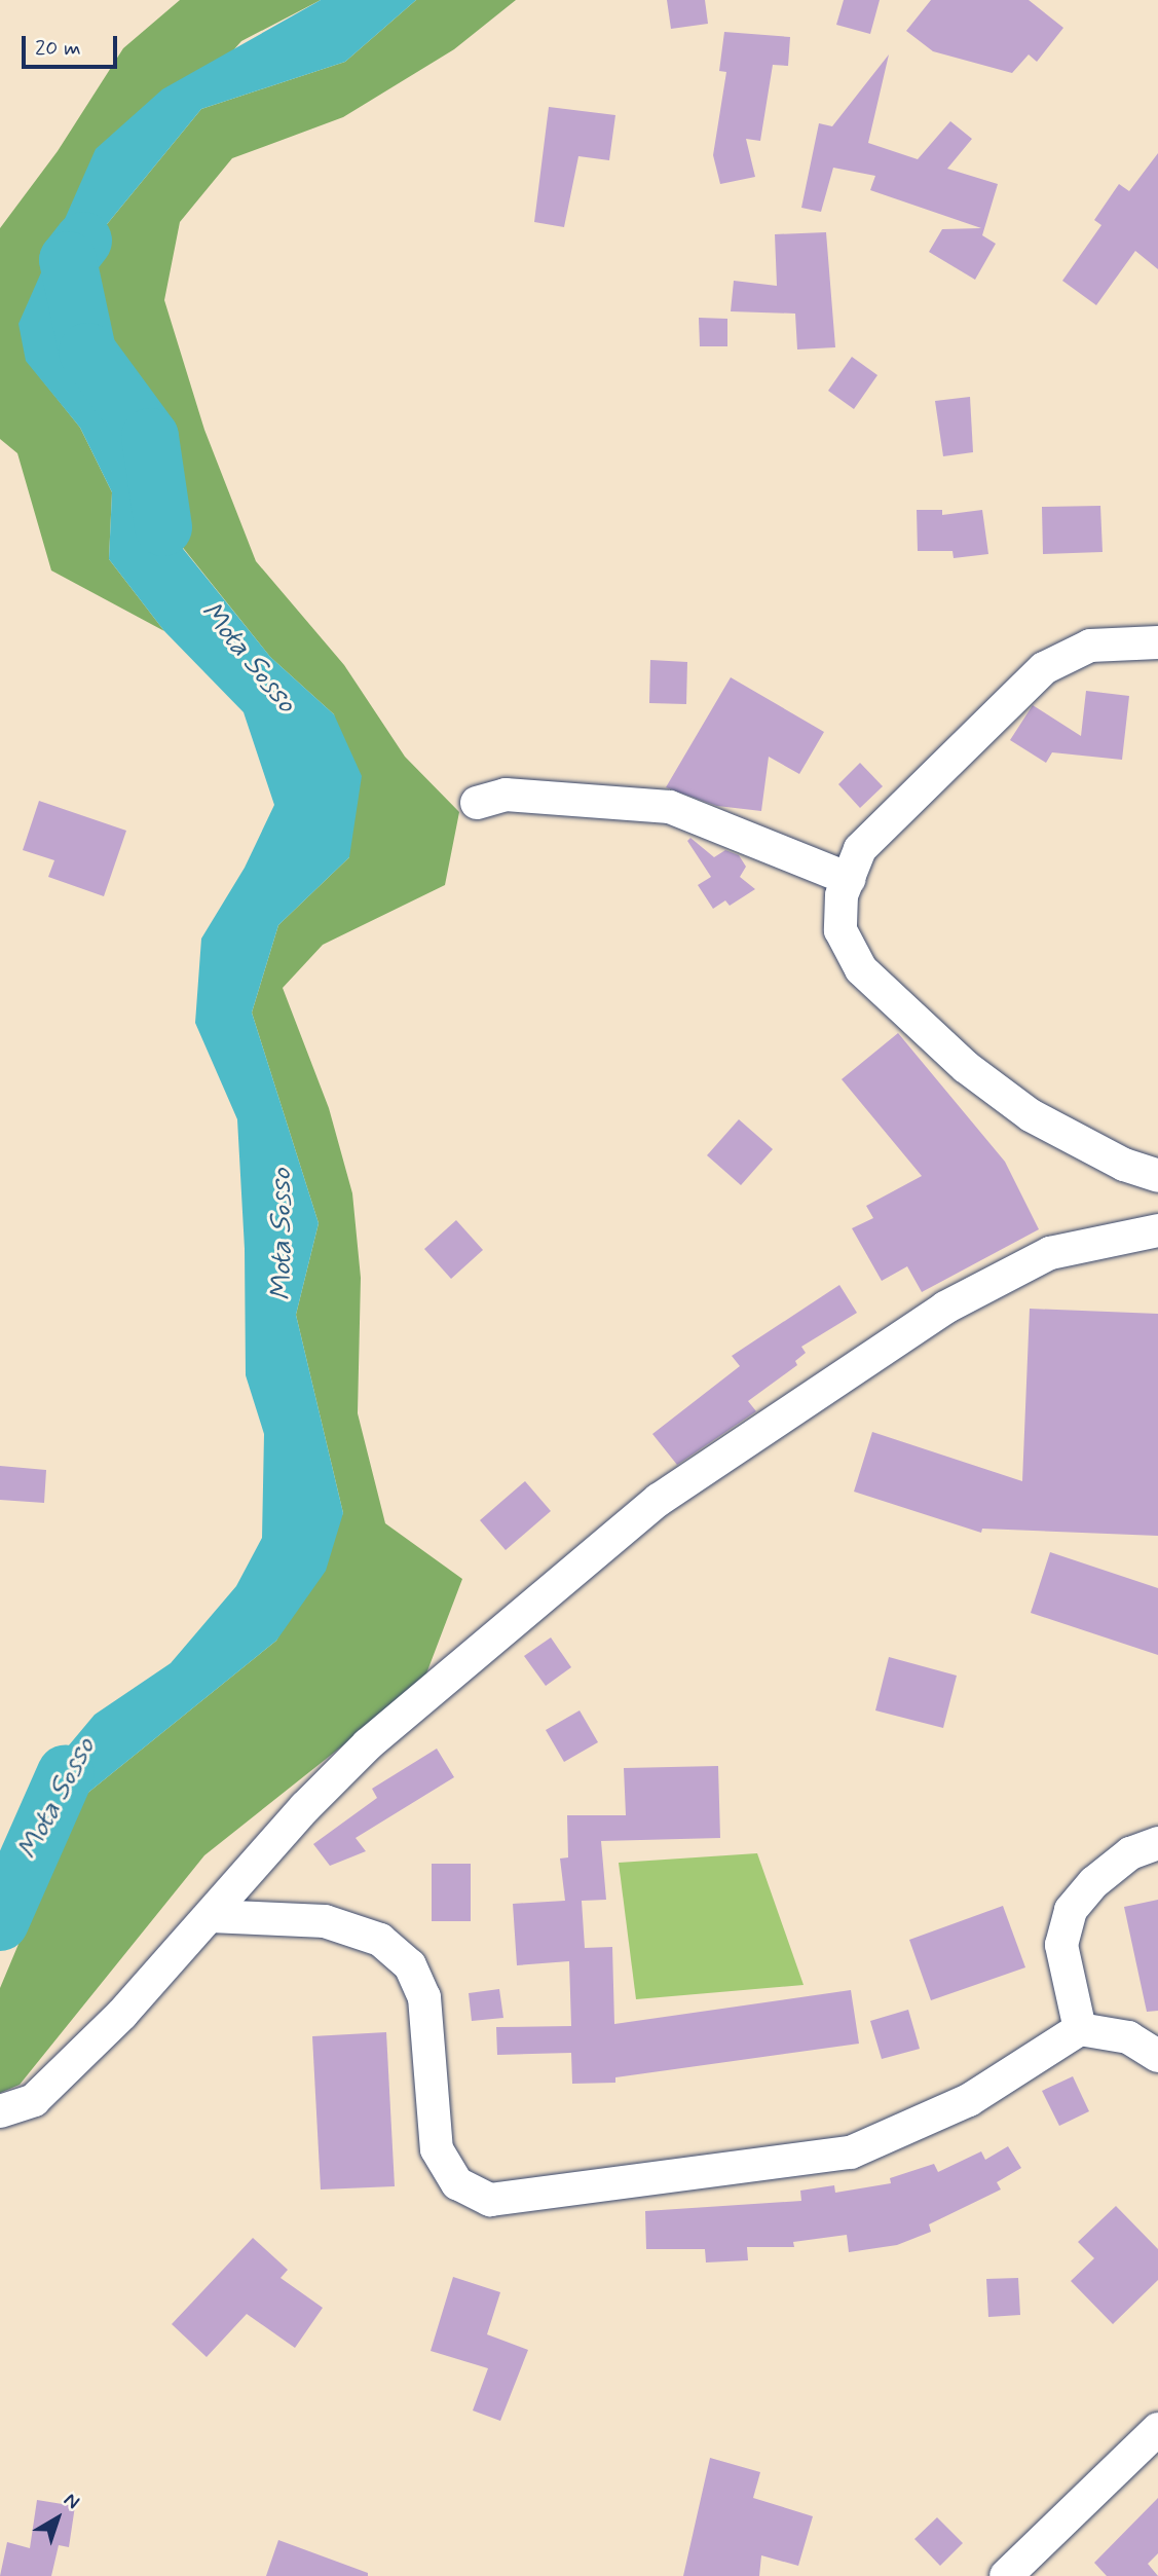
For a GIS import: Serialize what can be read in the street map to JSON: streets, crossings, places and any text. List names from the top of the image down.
{
  "water": ["Mota Sosso"],
  "scale_bar": "20 m",
  "north": "top right"
}
